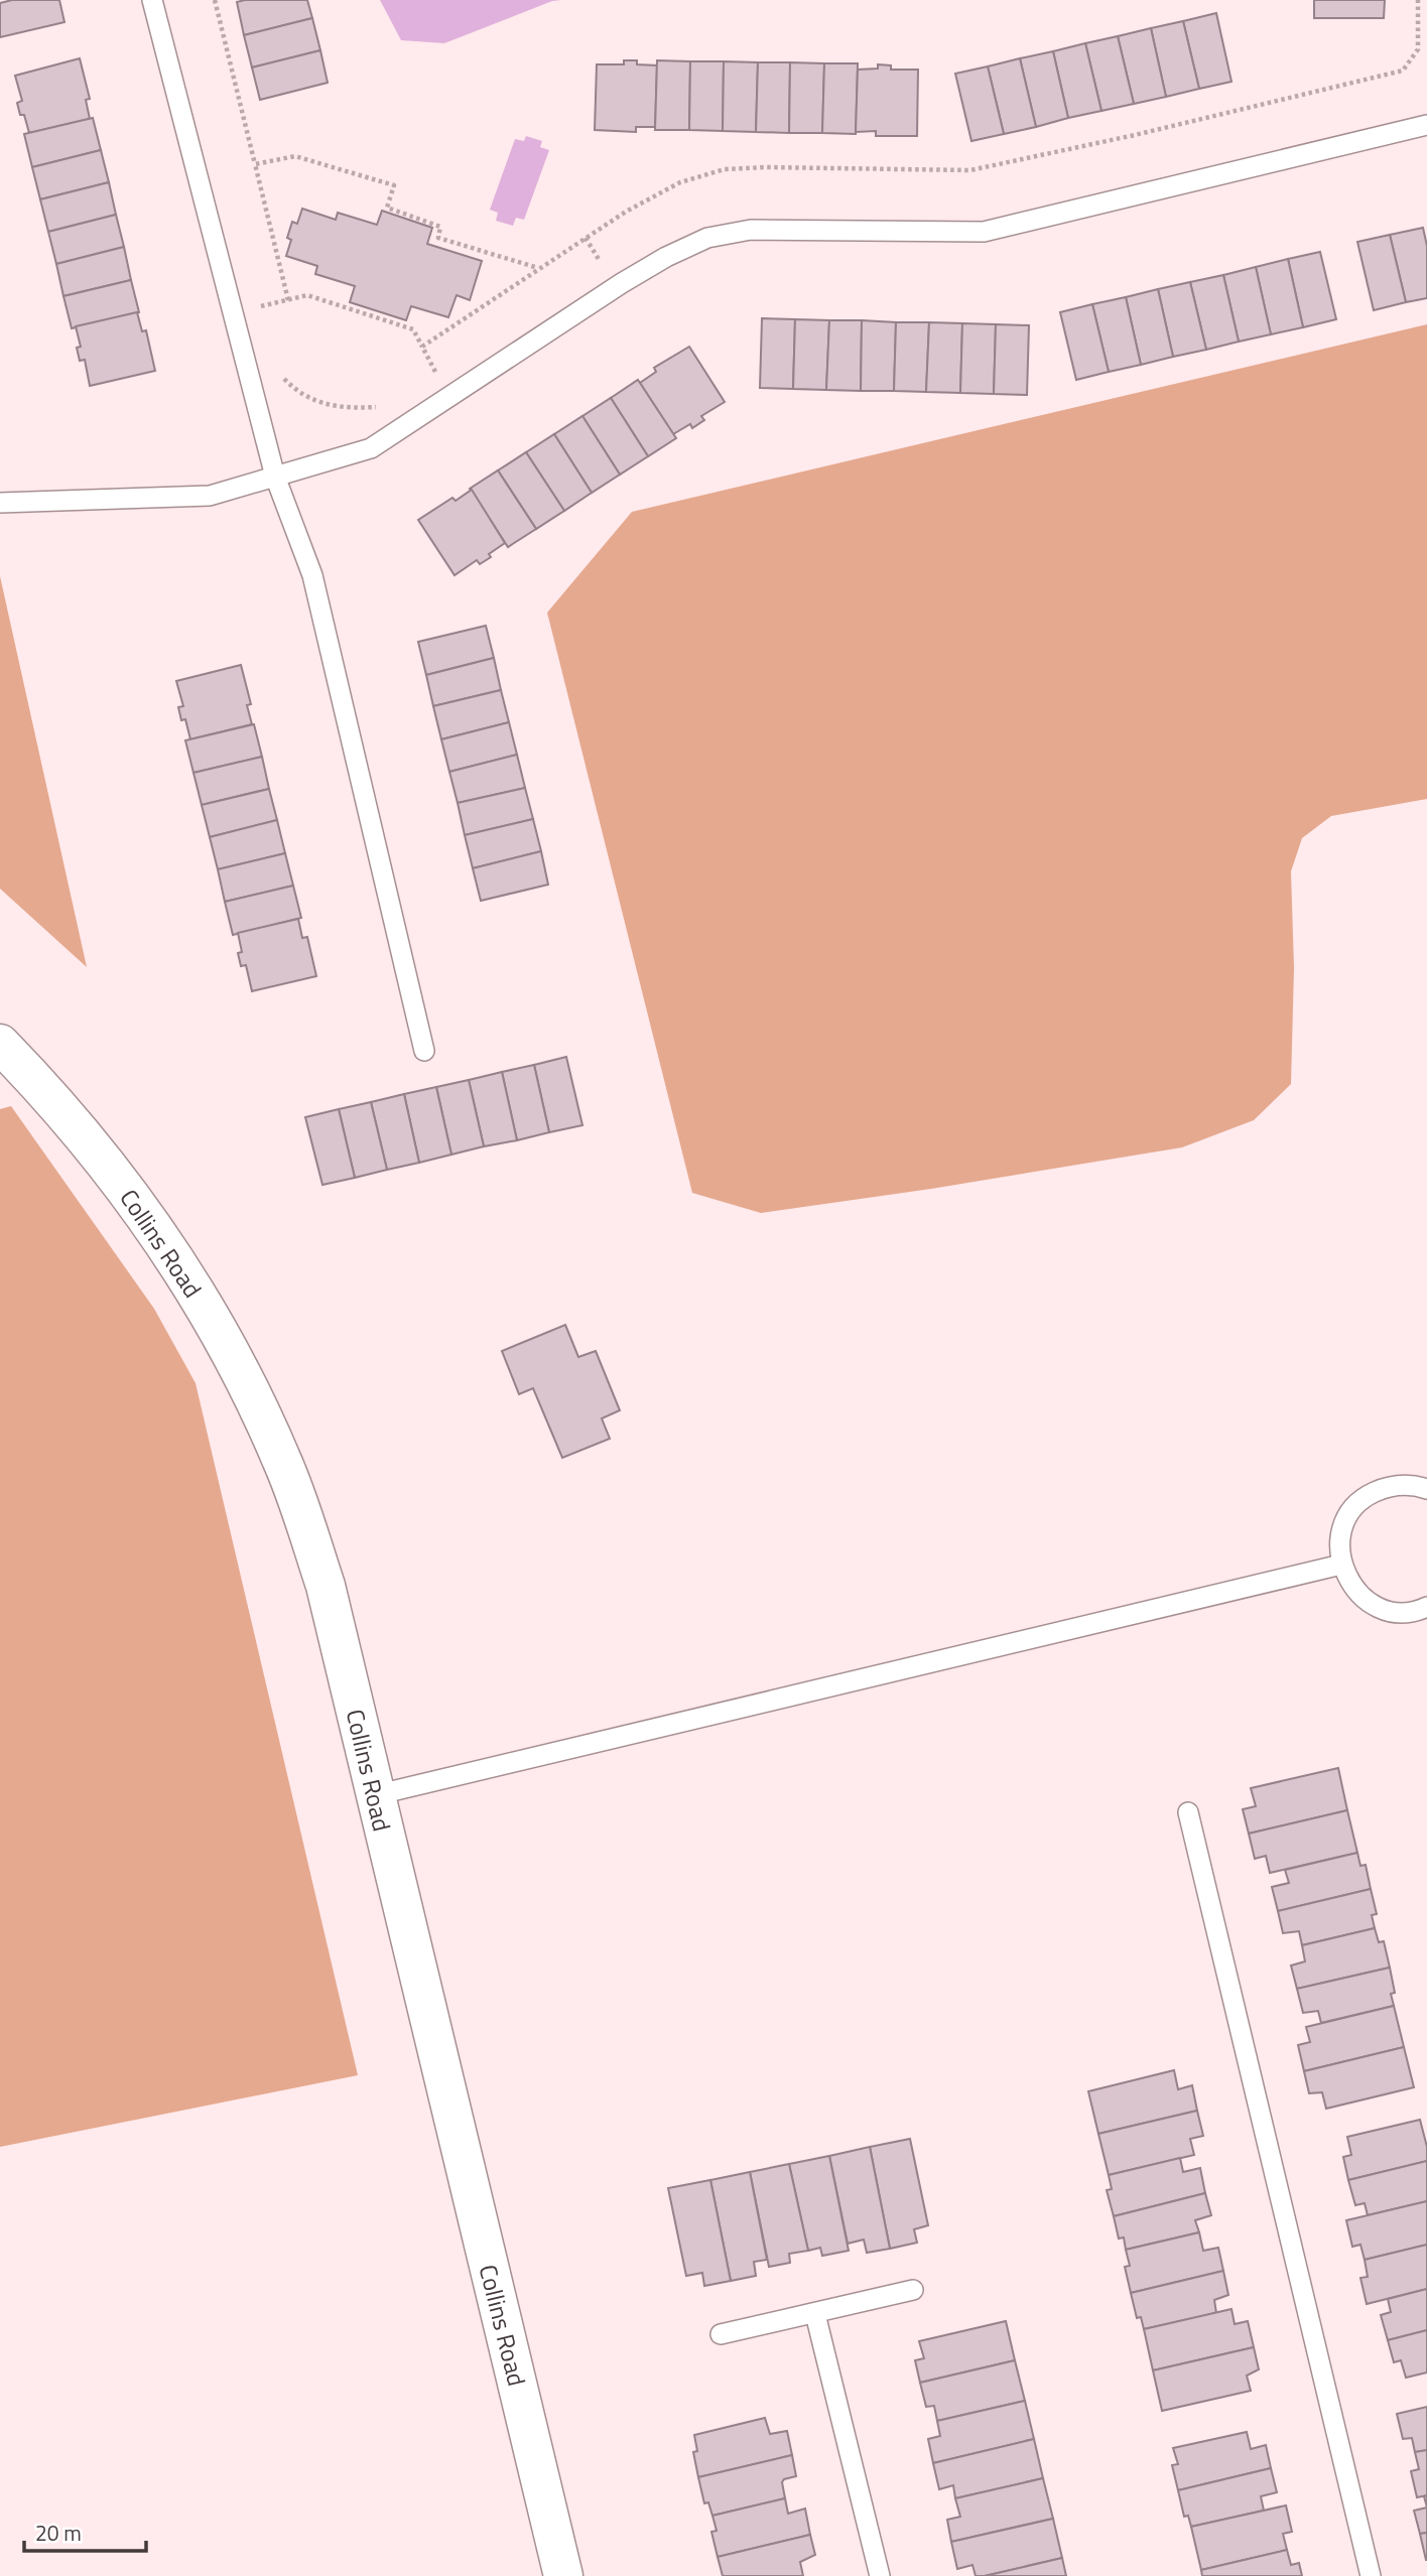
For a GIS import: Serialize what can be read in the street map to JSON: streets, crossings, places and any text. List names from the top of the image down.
{
  "streets": {
    "street": ["Collins Road"]
  },
  "scale_bar": "20 m"
}
